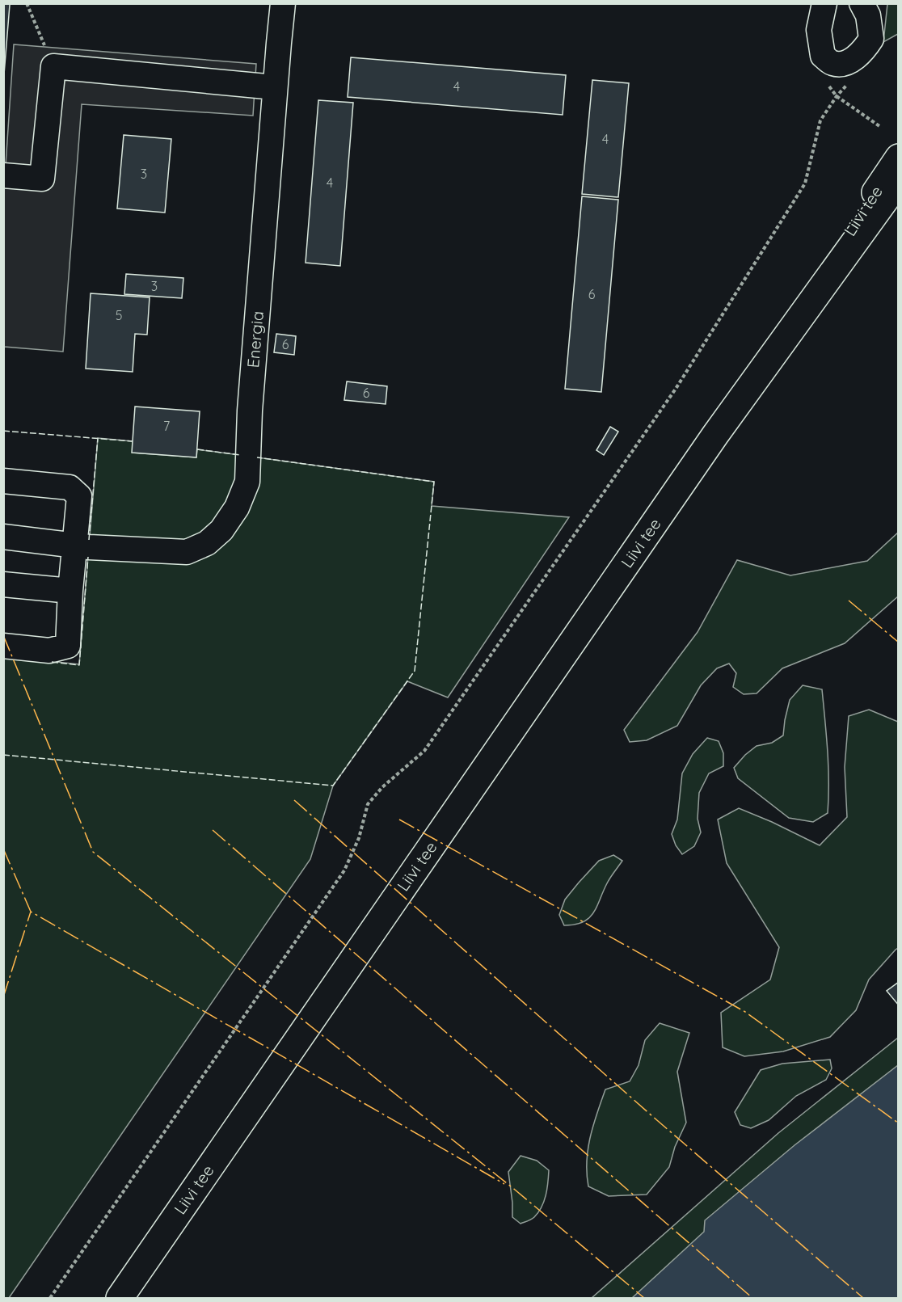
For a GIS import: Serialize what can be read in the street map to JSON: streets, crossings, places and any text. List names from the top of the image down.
{
  "streets": {
    "highway": ["Liivi tee"],
    "street": ["Energia"]
  },
  "house_numbers": [
    "4",
    "4",
    "3",
    "4",
    "3",
    "6",
    "5",
    "6",
    "6",
    "7"
  ]
}
